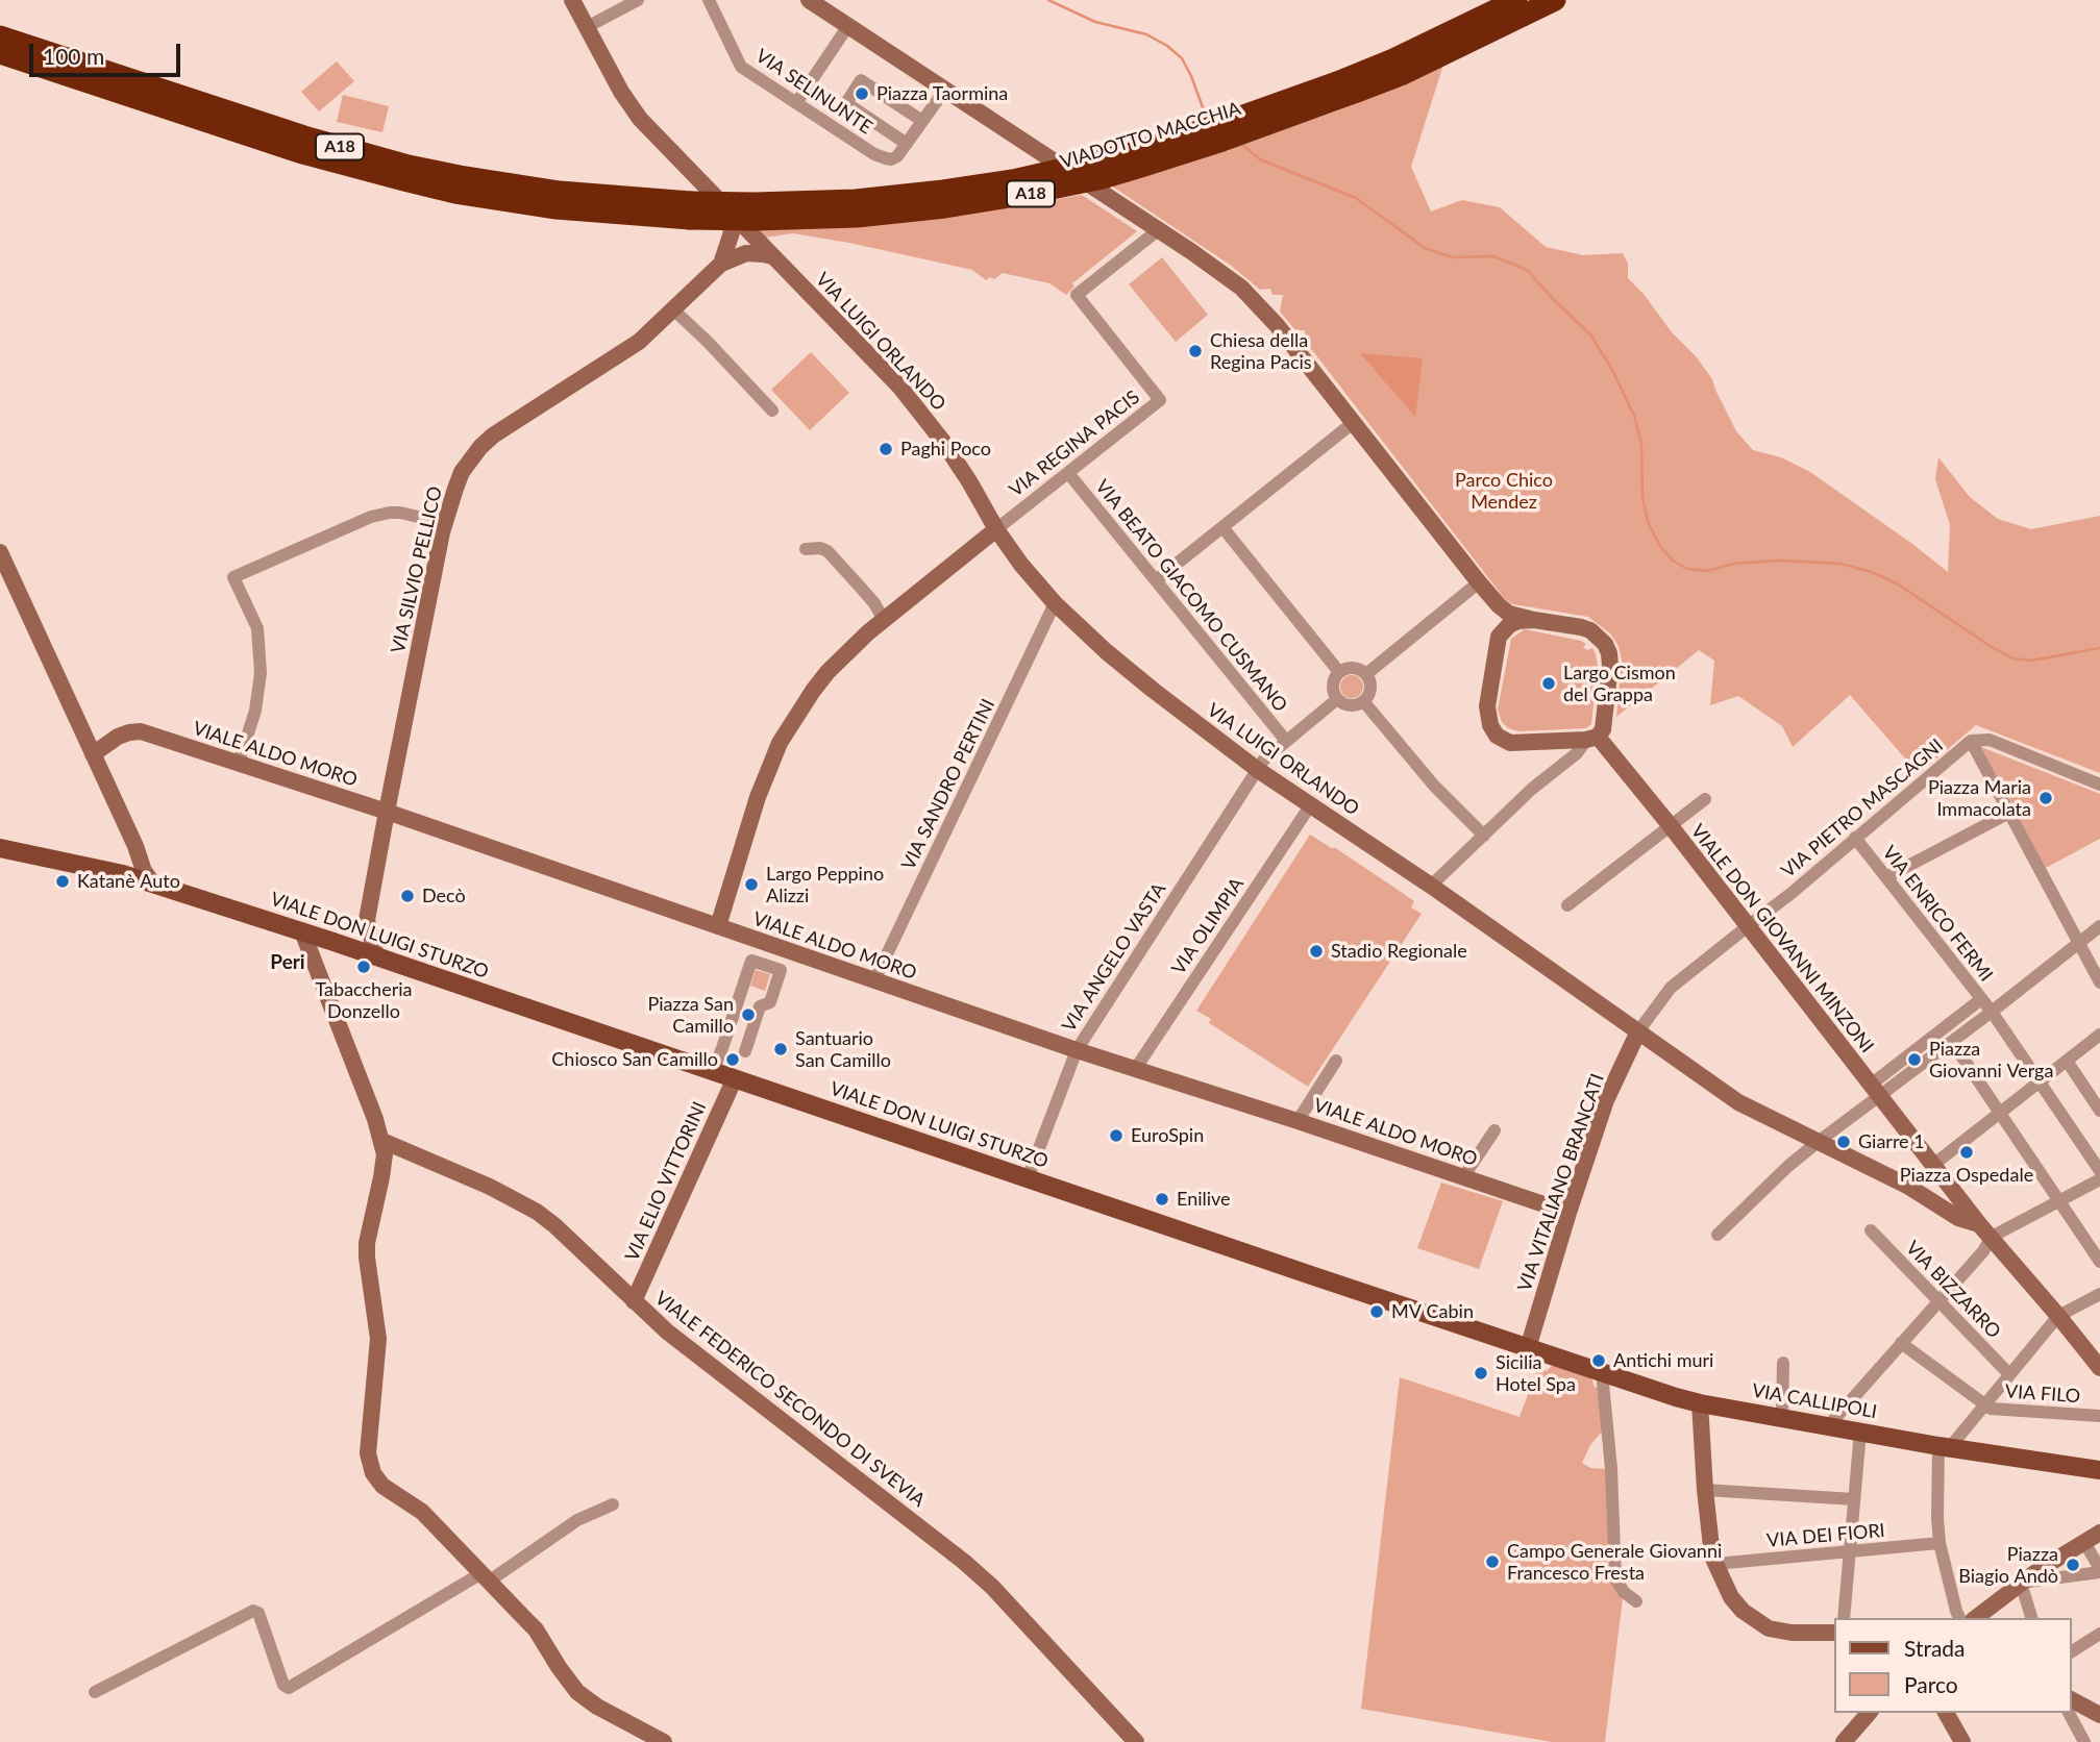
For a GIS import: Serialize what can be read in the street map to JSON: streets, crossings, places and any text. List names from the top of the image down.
{
  "streets": {
    "highway": ["VIADOTTO MACCHIA", "A18"],
    "main road": ["VIALE DON LUIGI STURZO", "VIA CALLIPOLI"],
    "street": [
      "VIA SELINUNTE",
      "VIA LUIGI ORLANDO",
      "VIA REGINA PACIS",
      "VIA SILVIO PELLICO",
      "VIA BEATO GIACOMO CUSMANO",
      "VIALE ALDO MORO",
      "VIA SANDRO PERTINI",
      "VIA PIETRO MASCAGNI",
      "VIA ENRICO FERMI",
      "VIA OLIMPIA",
      "VIALE DON GIOVANNI MINZONI",
      "VIA ANGELO VASTA",
      "VIA ELIO VITTORINI",
      "VIA VITALIANO BRANCATI",
      "VIA BIZZARRO",
      "VIA FILO",
      "VIALE FEDERICO SECONDO DI SVEVIA",
      "VIA DEI FIORI"
    ]
  },
  "crossings": [
    ["VIADOTTO MACCHIA", "A18"],
    ["VIA LUIGI ORLANDO", "VIA REGINA PACIS"],
    ["VIA LUIGI ORLANDO", "VIA SANDRO PERTINI"],
    ["VIA LUIGI ORLANDO", "VIA PIETRO MASCAGNI"],
    ["VIA LUIGI ORLANDO", "VIA OLIMPIA"],
    ["VIA LUIGI ORLANDO", "VIALE DON GIOVANNI MINZONI"],
    ["VIA LUIGI ORLANDO", "VIA ANGELO VASTA"],
    ["VIA LUIGI ORLANDO", "VIA VITALIANO BRANCATI"],
    ["VIA REGINA PACIS", "VIA BEATO GIACOMO CUSMANO"],
    ["VIA SILVIO PELLICO", "VIALE ALDO MORO"],
    ["VIA BEATO GIACOMO CUSMANO", "VIA ANGELO VASTA"],
    ["VIALE ALDO MORO", "VIA SANDRO PERTINI"],
    ["VIALE ALDO MORO", "VIA OLIMPIA"],
    ["VIALE ALDO MORO", "VIA ANGELO VASTA"],
    ["VIALE ALDO MORO", "VIA VITALIANO BRANCATI"],
    ["VIA PIETRO MASCAGNI", "VIA ENRICO FERMI"],
    ["VIA PIETRO MASCAGNI", "VIALE DON GIOVANNI MINZONI"],
    ["VIA PIETRO MASCAGNI", "VIA VITALIANO BRANCATI"],
    ["VIALE DON LUIGI STURZO", "VIA ANGELO VASTA"],
    ["VIALE DON LUIGI STURZO", "VIA ELIO VITTORINI"],
    ["VIALE DON LUIGI STURZO", "VIA VITALIANO BRANCATI"],
    ["VIALE DON LUIGI STURZO", "VIA CALLIPOLI"],
    ["VIA ELIO VITTORINI", "VIALE FEDERICO SECONDO DI SVEVIA"],
    ["VIA VITALIANO BRANCATI", "VIA CALLIPOLI"]
  ],
  "districts": ["Peri"],
  "parks": ["Parco Chico Mendez"],
  "places": [
    "Piazza Taormina",
    "Chiesa della Regina Pacis",
    "Paghi Poco",
    "Largo Cismon del Grappa",
    "Piazza Maria Immacolata",
    "Katanè Auto",
    "Largo Peppino Alizzi",
    "Decò",
    "Stadio Regionale",
    "Tabaccheria Donzello",
    "Piazza San Camillo",
    "Santuario San Camillo",
    "Chiosco San Camillo",
    "Piazza Giovanni Verga",
    "EuroSpin",
    "Giarre 1",
    "Piazza Ospedale",
    "Enilive",
    "MV Cabin",
    "Antichi muri",
    "Sicilia Hotel Spa",
    "Campo Generale Giovanni Francesco Fresta",
    "Piazza Biagio Andò"
  ],
  "legend": ["Strada", "Parco"],
  "scale_bar": "100 m"
}
